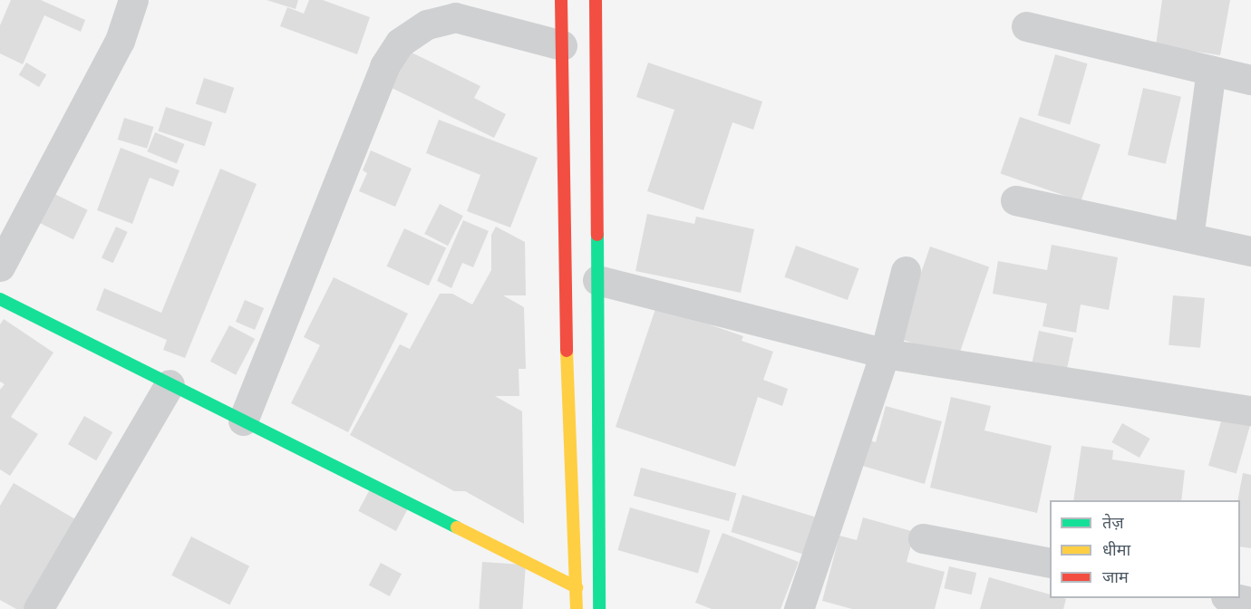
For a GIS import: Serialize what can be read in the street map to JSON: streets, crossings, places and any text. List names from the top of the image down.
{
  "legend": ["तेज़", "धीमा", "जाम"]
}
